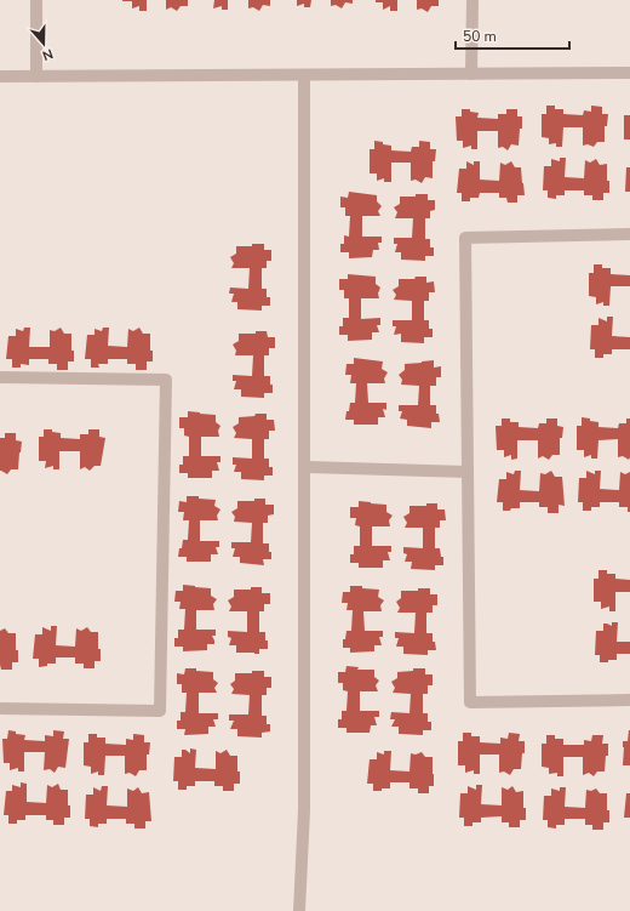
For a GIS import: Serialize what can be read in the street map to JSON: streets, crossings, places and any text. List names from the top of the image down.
{
  "scale_bar": "50 m",
  "north": "bottom"
}
